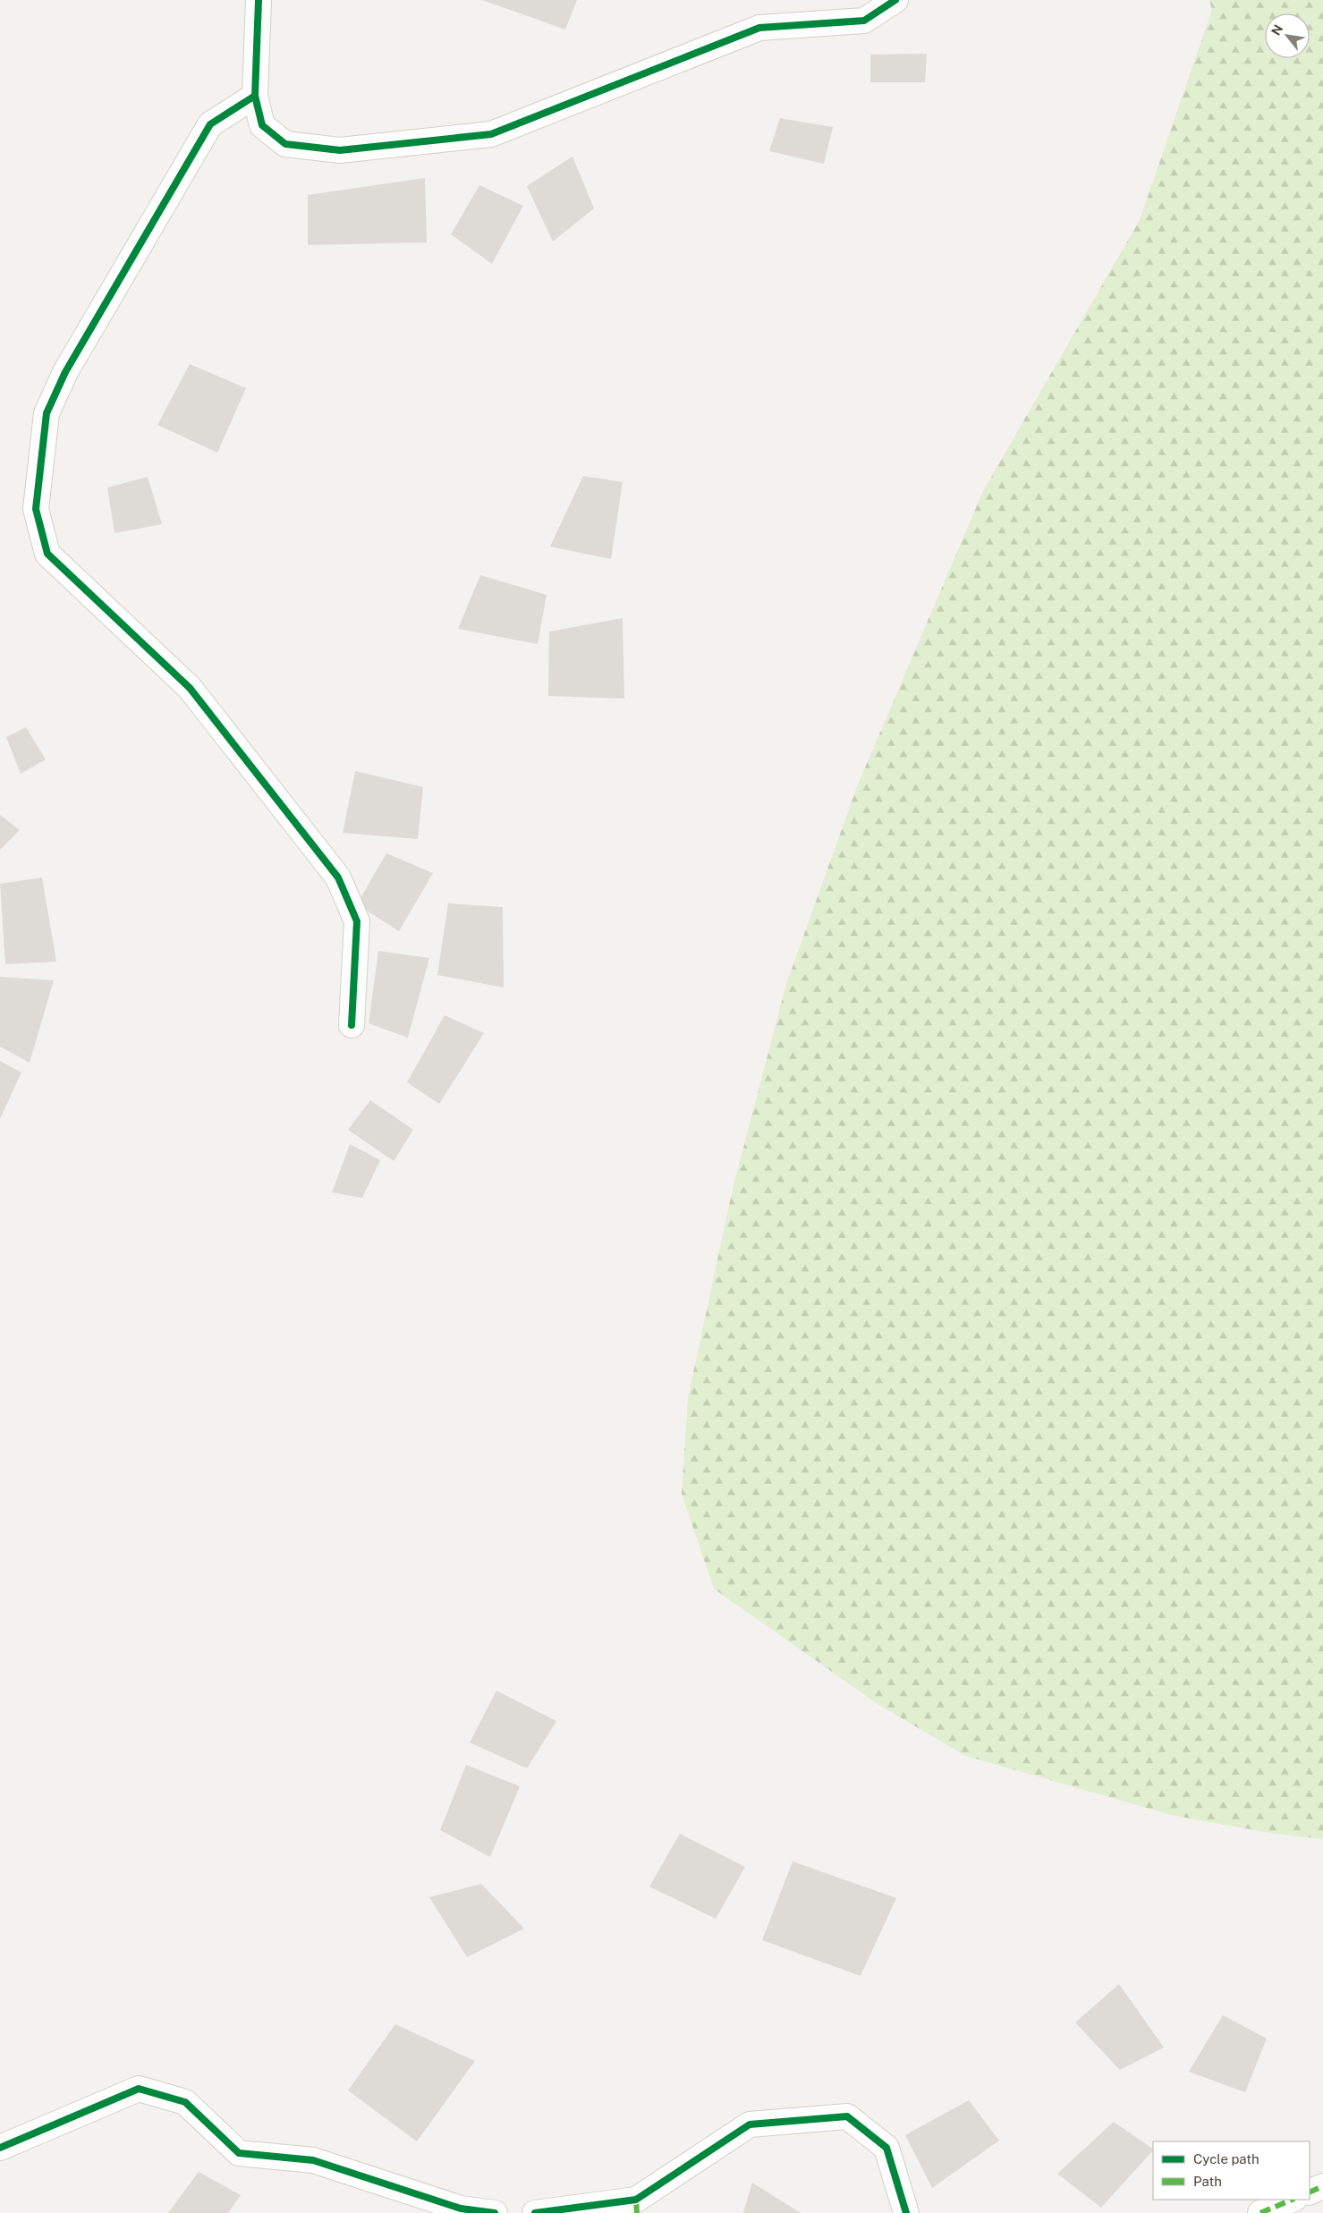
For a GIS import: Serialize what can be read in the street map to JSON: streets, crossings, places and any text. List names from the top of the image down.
{
  "legend": ["Cycle path", "Path"],
  "north": "top left"
}
